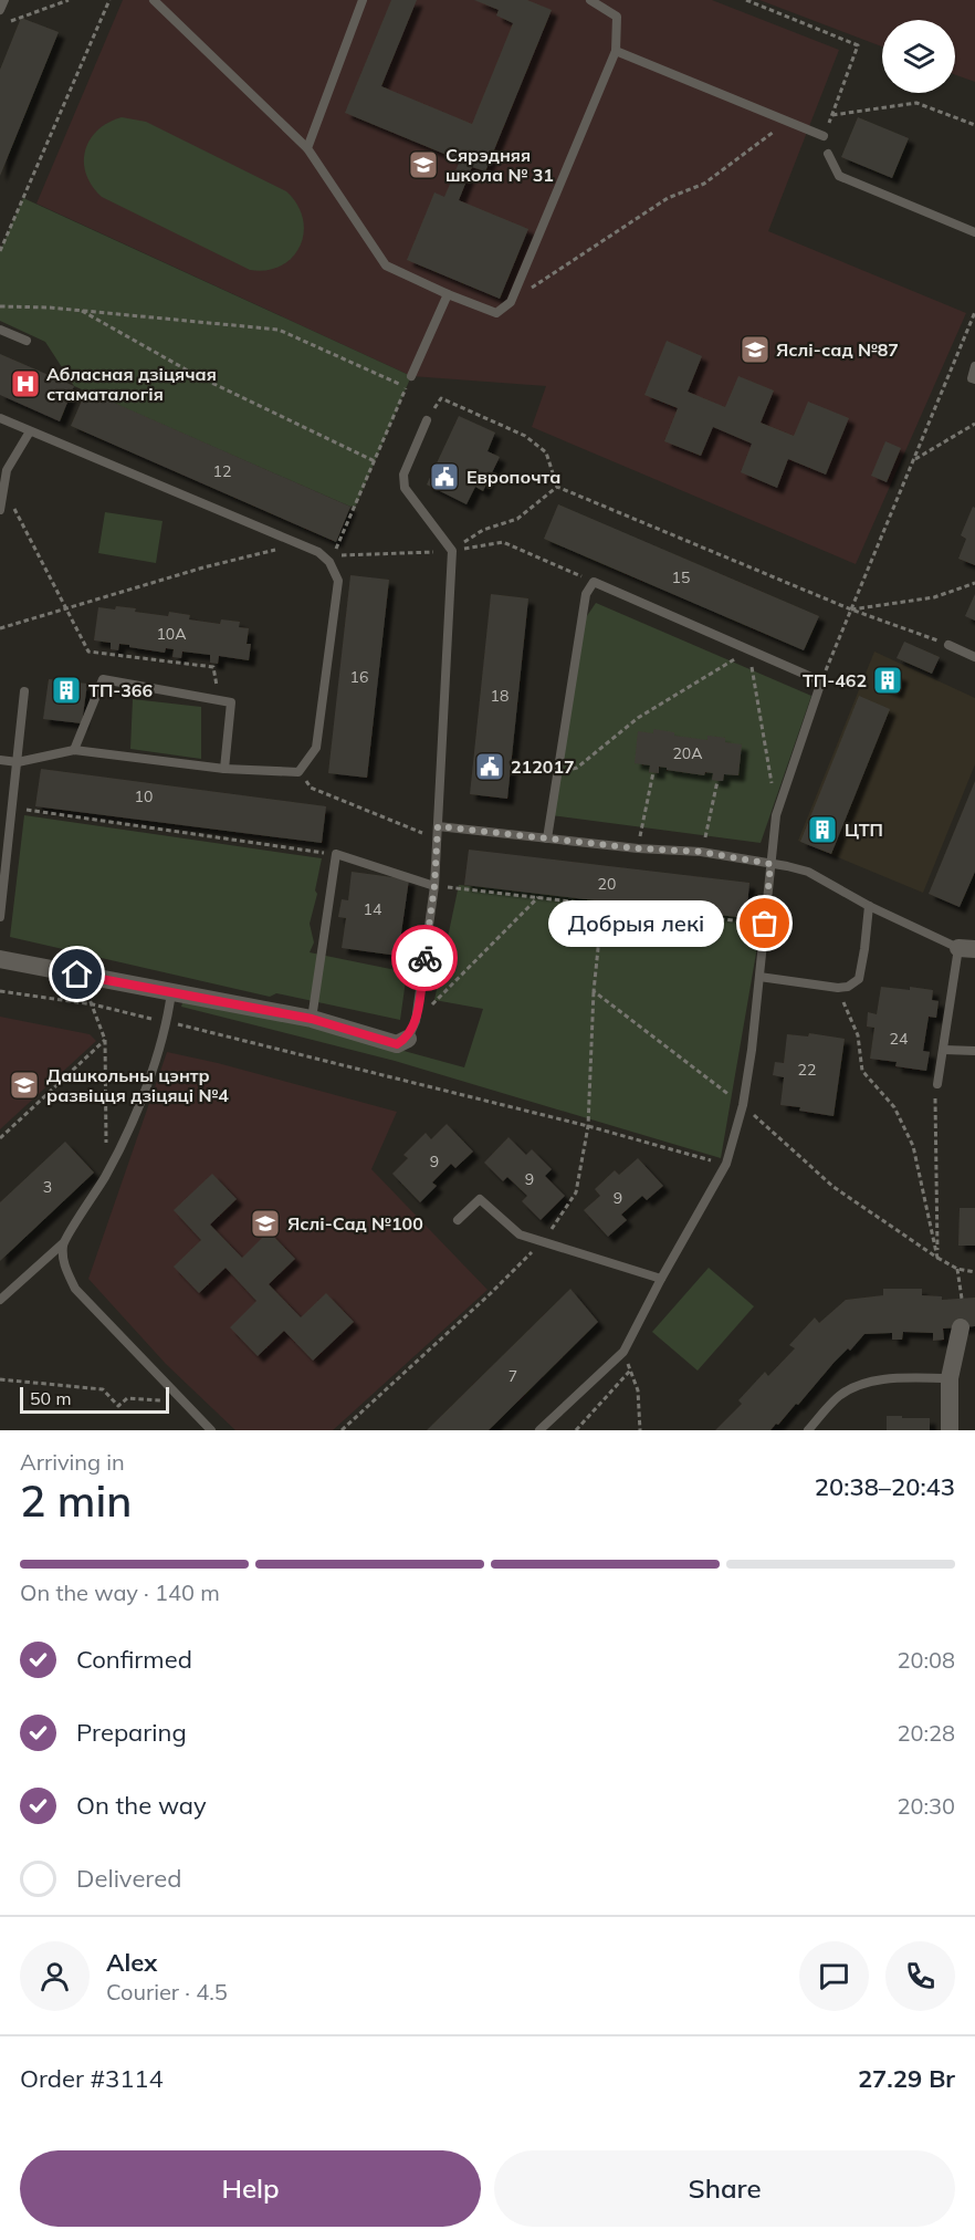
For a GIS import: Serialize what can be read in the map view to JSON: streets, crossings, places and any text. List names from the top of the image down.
{
  "places": {
    "school or university": [
      "Сярэдняя школа № 31",
      "Яслі-сад №87",
      "Дашкольны цэнтр развіцця дзіцяці №4",
      "Яслі-Сад №100"
    ],
    "hospital": ["Абласная дзіцячая стаматалогія"],
    "public building": ["Европочта", "212017"],
    "building": ["ТП-462", "ТП-366", "ЦТП"],
    "other": ["Добрыя лекі"]
  },
  "house_numbers": [
    "12",
    "15",
    "10А",
    "16",
    "18",
    "20А",
    "10",
    "20",
    "14",
    "24",
    "22",
    "9",
    "9",
    "3",
    "9",
    "7"
  ],
  "scale_bar": "50 m",
  "page": {
    "bubble": "Добрыя лекі",
    "scale": "50 m",
    "heading": ["2 min", "Arriving in", "20:38–20:43"],
    "panel": [
      "Alex",
      "Courier · 4.5",
      "Order #3114",
      "27.29 Br"
    ],
    "bar": "On the way · 140 m",
    "list": [
      ["Confirmed", "20:08"],
      ["Preparing", "20:28"],
      ["On the way", "20:30"],
      "Delivered"
    ],
    "buttons": ["Help", "Share"]
  }
}
